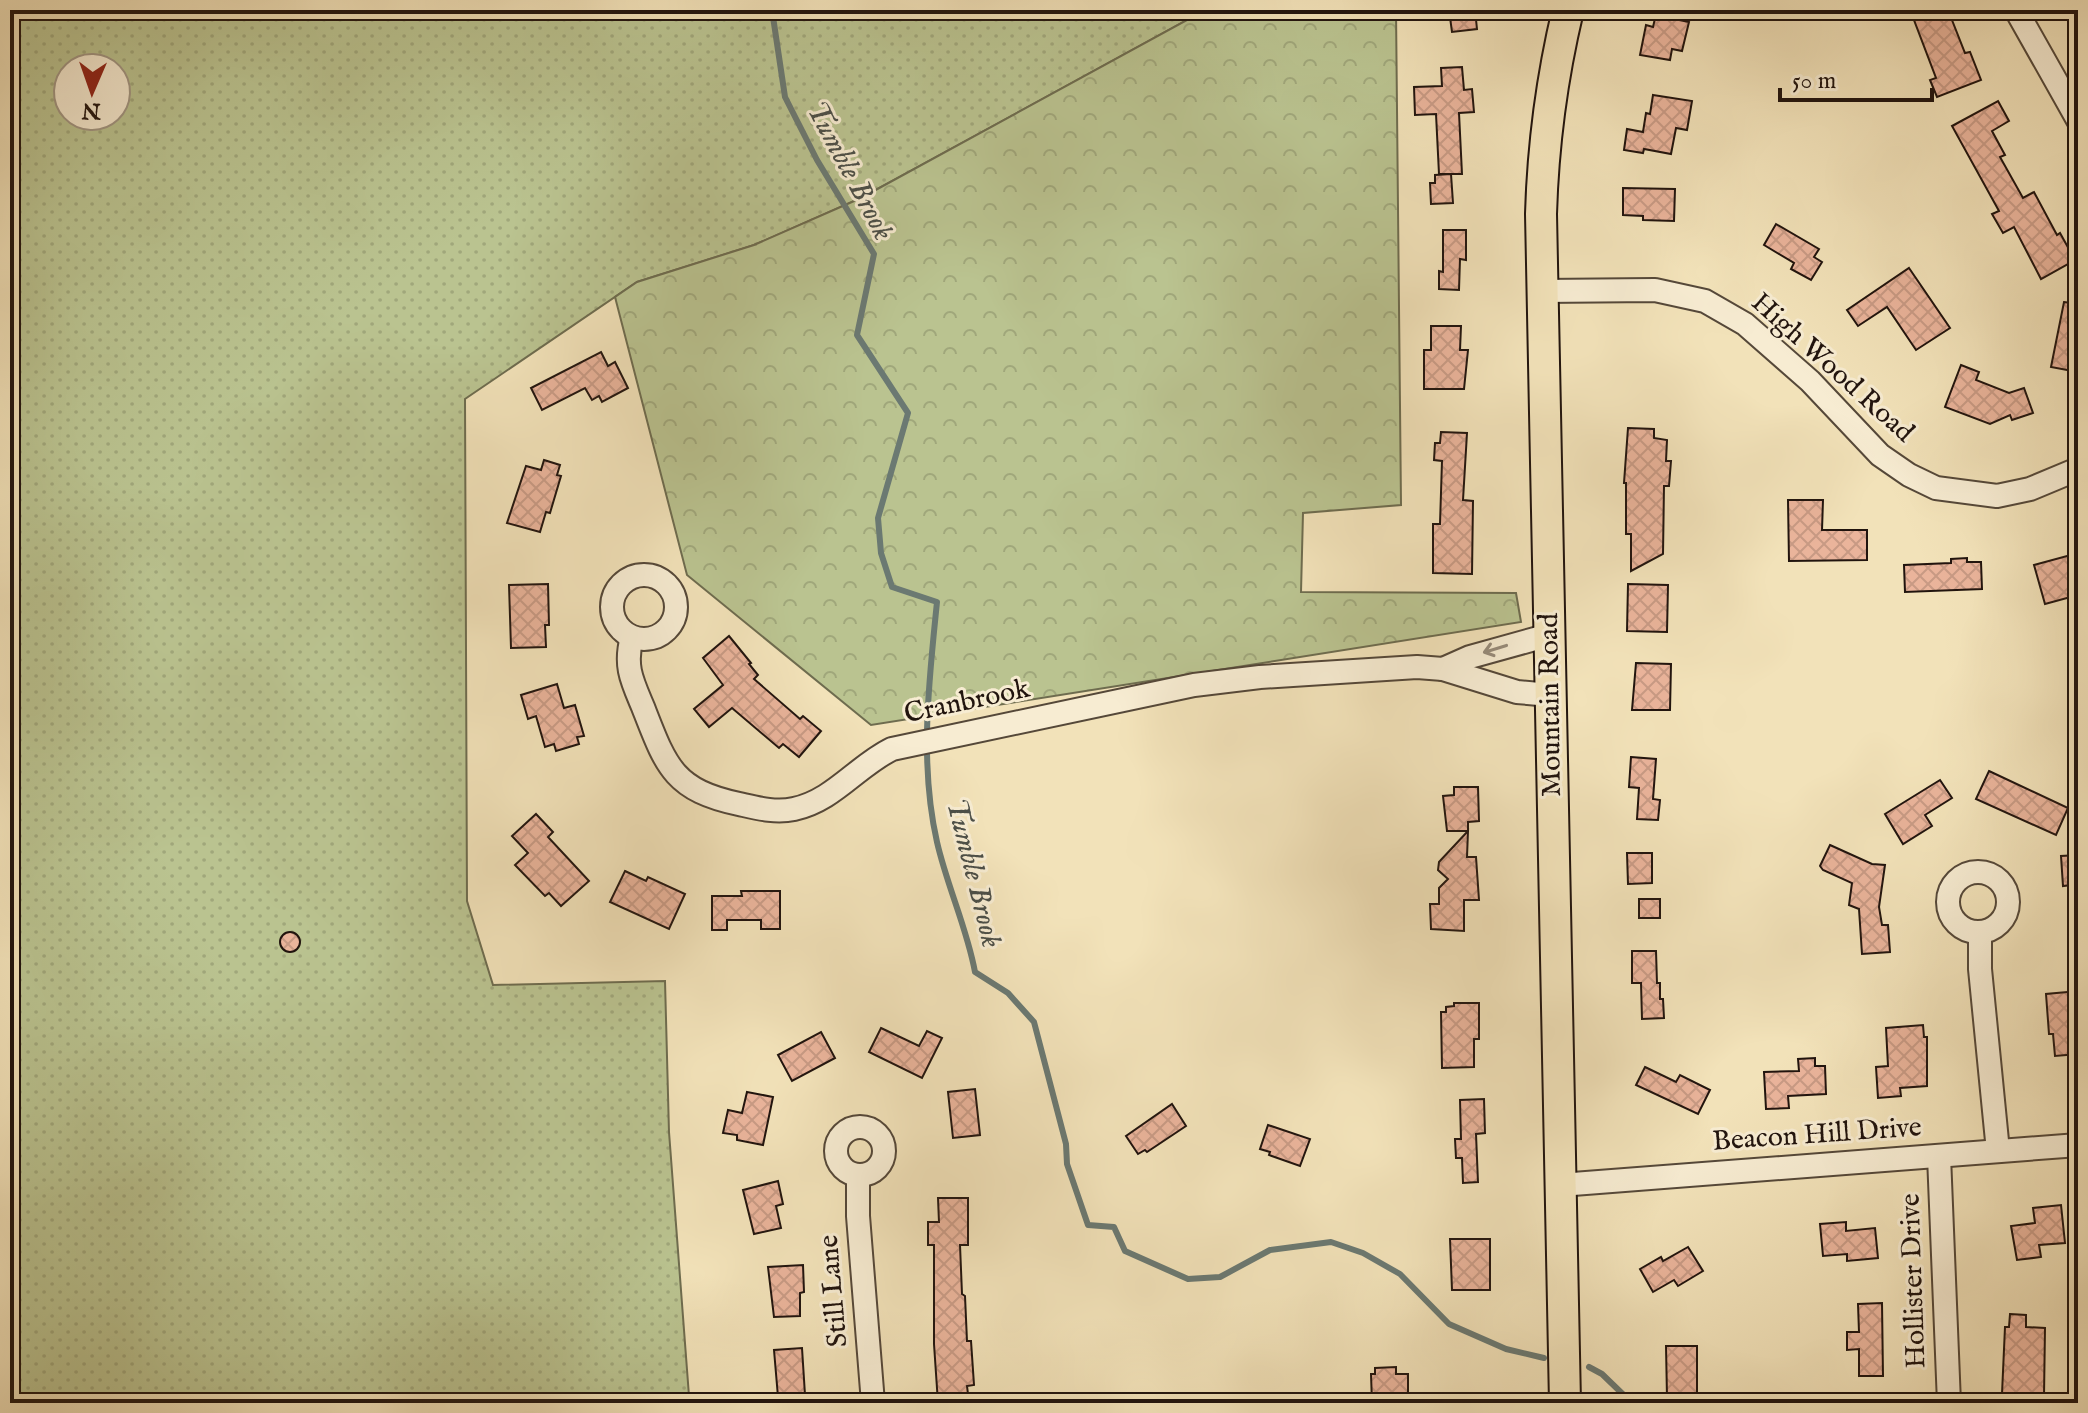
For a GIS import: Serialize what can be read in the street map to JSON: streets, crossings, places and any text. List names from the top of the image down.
{
  "streets": {
    "main road": ["Mountain Road"],
    "street": [
      "High Wood Road",
      "Cranbrook",
      "Beacon Hill Drive",
      "Hollister Drive",
      "Still Lane"
    ]
  },
  "crossings": [
    ["High Wood Road", "Mountain Road"],
    ["Cranbrook", "Mountain Road"],
    ["Mountain Road", "Beacon Hill Drive"],
    ["Beacon Hill Drive", "Hollister Drive"]
  ],
  "water": ["Tumble Brook"],
  "scale_bar": "50 m",
  "north": "bottom"
}
